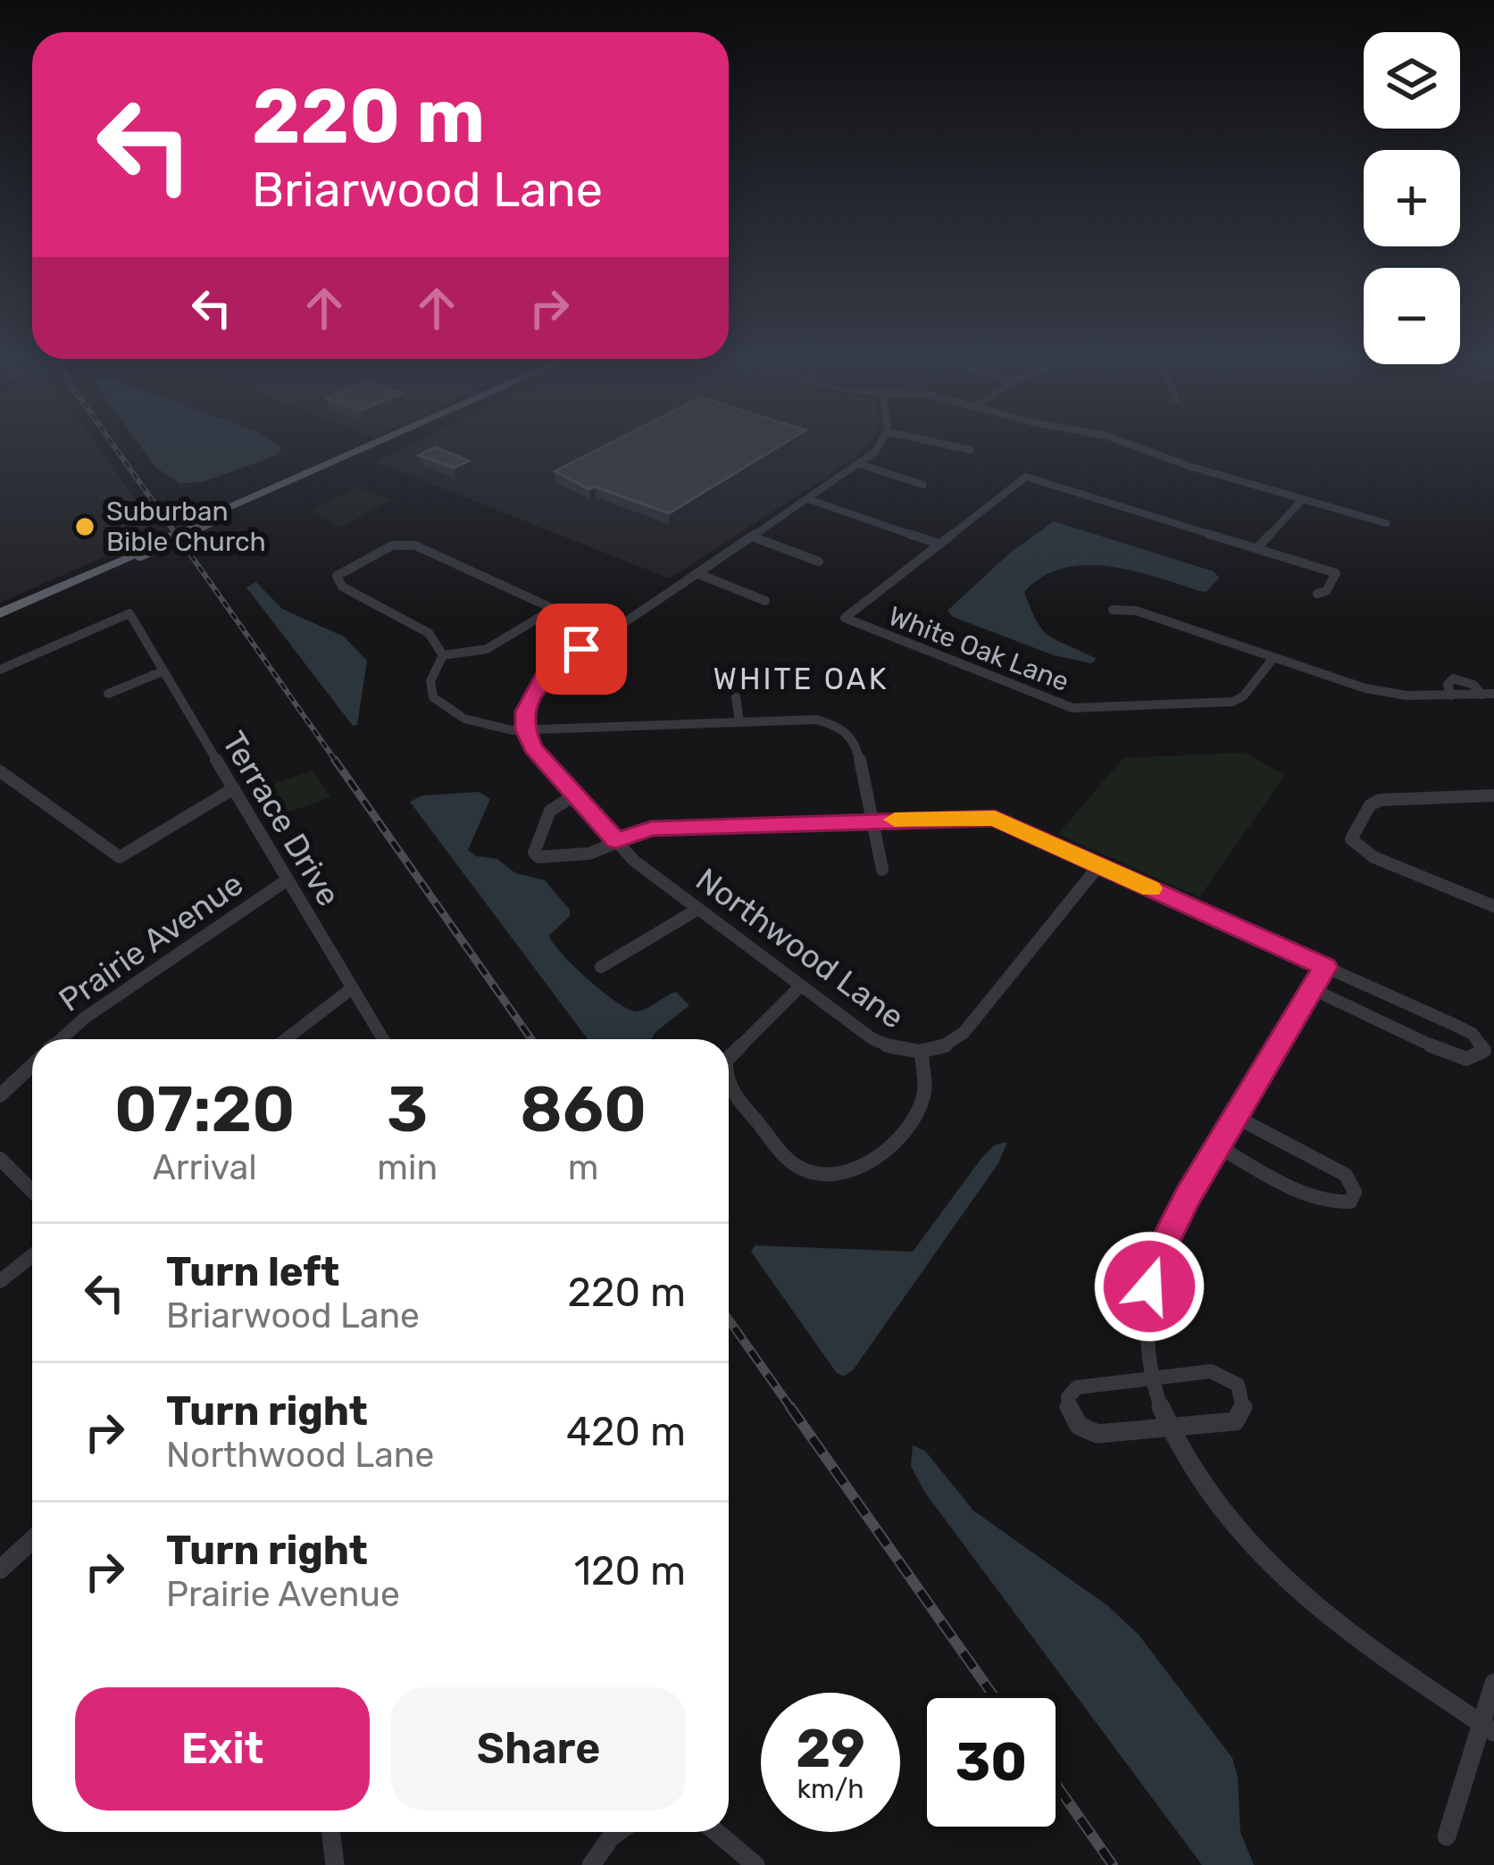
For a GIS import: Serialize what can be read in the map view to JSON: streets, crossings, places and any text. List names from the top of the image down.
{
  "streets": {
    "street": [
      "White Oak Lane",
      "Terrace Drive",
      "Prairie Avenue",
      "Northwood Lane"
    ]
  },
  "crossings": [
    ["Terrace Drive", "Prairie Avenue"]
  ],
  "districts": ["WHITE OAK"],
  "places": ["Suburban Bible Church"],
  "page": {
    "map_buttons": ["+", "−"],
    "turn": ["220 m", "Briarwood Lane"],
    "eta": [
      "07:20",
      "Arrival",
      "3",
      "min",
      "860",
      "m"
    ],
    "list": [
      {
        "name": "Turn left",
        "note": "Briarwood Lane",
        "value": "220 m"
      },
      {
        "name": "Turn right",
        "note": "Northwood Lane",
        "value": "420 m"
      },
      {
        "name": "Turn right",
        "note": "Prairie Avenue",
        "value": "120 m"
      }
    ],
    "buttons": ["Exit", "Share"],
    "speed": "29 km/h",
    "limit": "30"
  }
}
